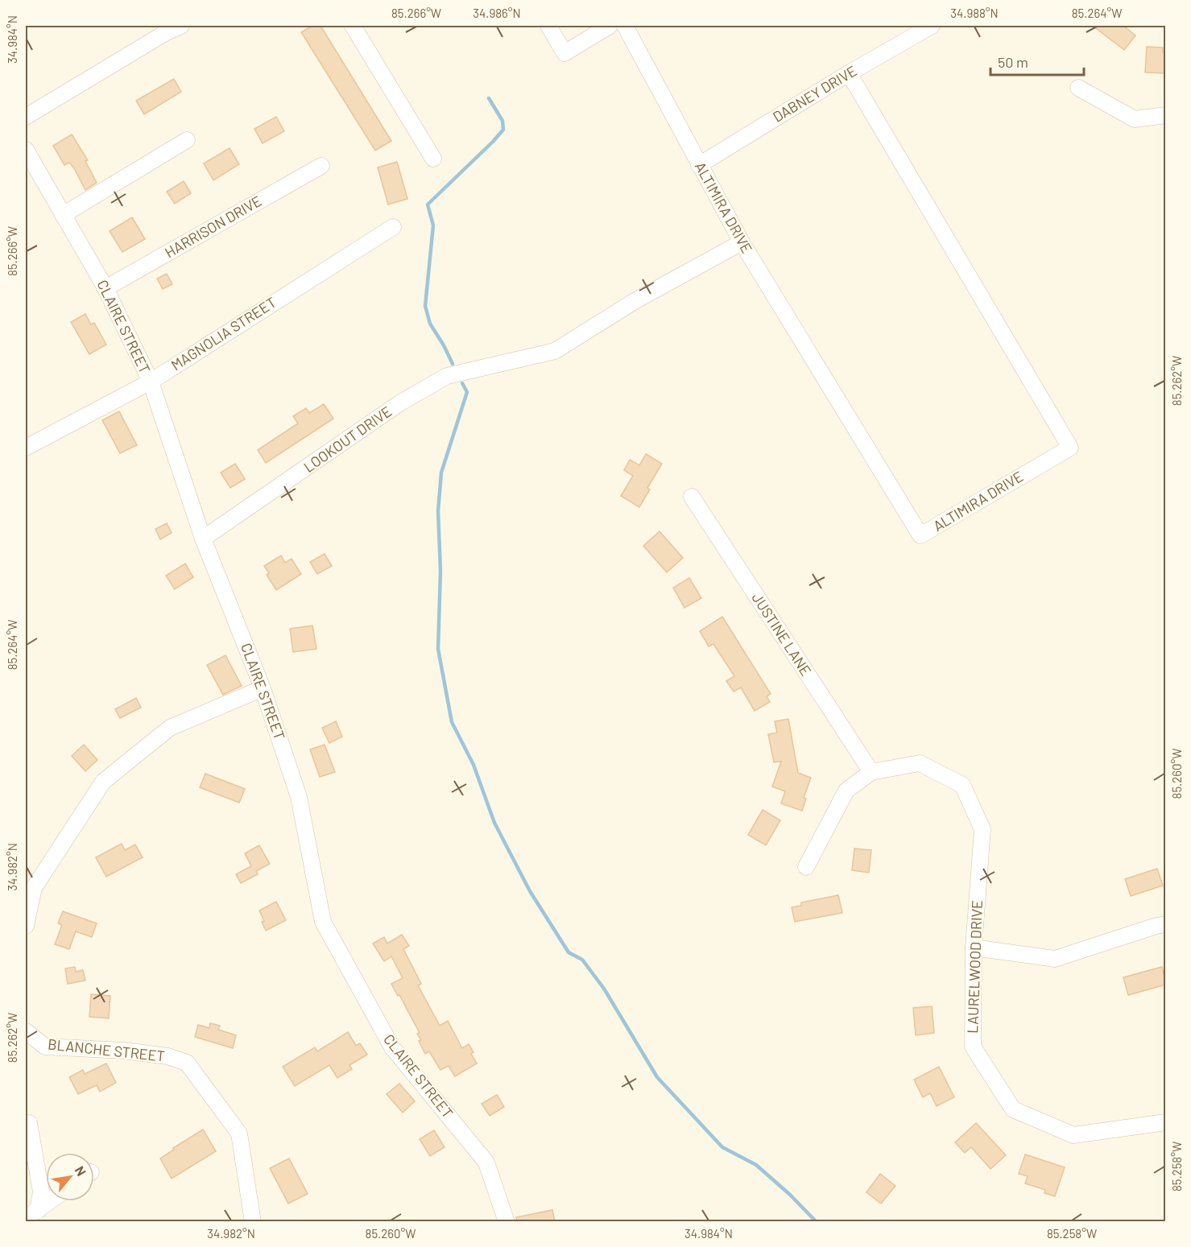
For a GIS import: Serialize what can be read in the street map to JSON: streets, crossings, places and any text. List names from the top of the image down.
{
  "streets": {
    "street": [
      "DABNEY DRIVE",
      "ALTIMIRA DRIVE",
      "HARRISON DRIVE",
      "CLAIRE STREET",
      "MAGNOLIA STREET",
      "LOOKOUT DRIVE",
      "JUSTINE LANE",
      "LAURELWOOD DRIVE",
      "BLANCHE STREET"
    ]
  },
  "crossings": [
    ["DABNEY DRIVE", "ALTIMIRA DRIVE"],
    ["ALTIMIRA DRIVE", "LOOKOUT DRIVE"],
    ["HARRISON DRIVE", "CLAIRE STREET"],
    ["CLAIRE STREET", "MAGNOLIA STREET"],
    ["CLAIRE STREET", "LOOKOUT DRIVE"],
    ["JUSTINE LANE", "LAURELWOOD DRIVE"]
  ],
  "scale_bar": "50 m",
  "north": "top right",
  "coordinates": [
    "85.266°W",
    "34.986°N",
    "34.988°N",
    "85.264°W",
    "34.984°N",
    "85.262°W",
    "85.260°W",
    "34.982°N",
    "85.258°W"
  ]
}
